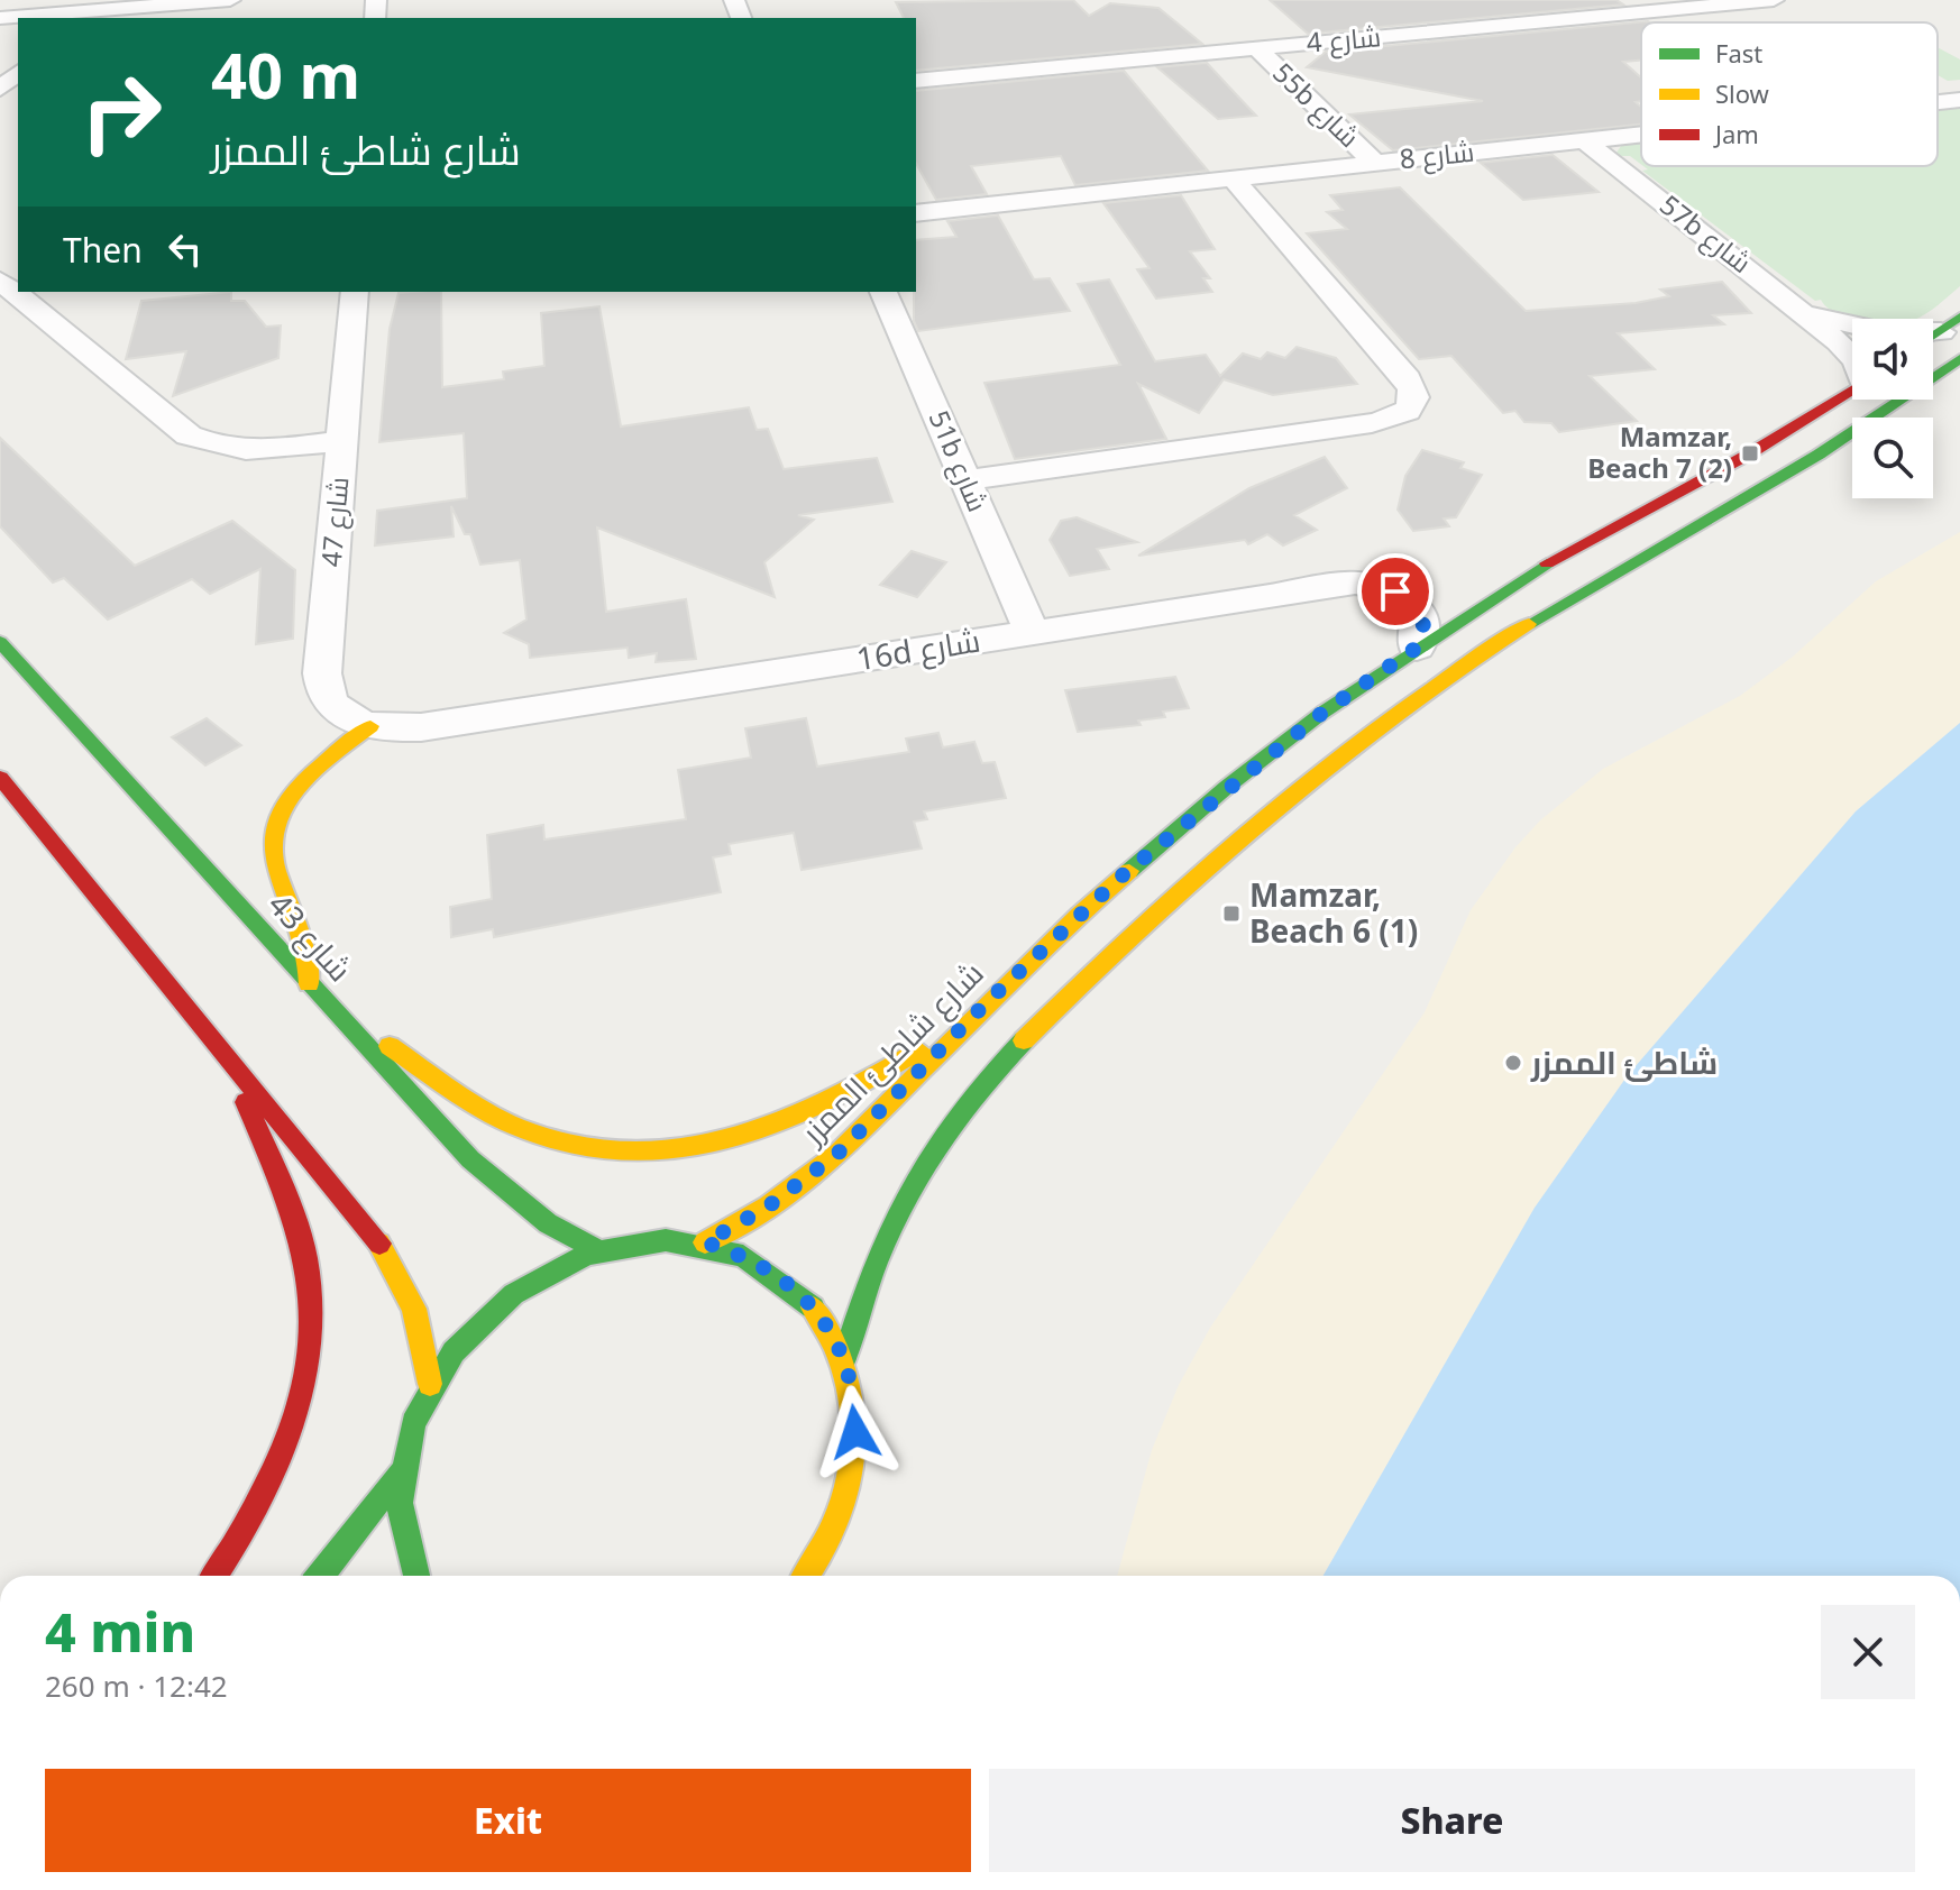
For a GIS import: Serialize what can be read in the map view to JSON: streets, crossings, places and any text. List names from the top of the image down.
{
  "streets": {
    "main road": ["شارع 43", "شارع شاطئ الممزر"],
    "street": [
      "شارع 4",
      "55b شارع",
      "شارع 8",
      "57b شارع",
      "51b شارع",
      "شارع 47",
      "16d شارع"
    ]
  },
  "crossings": [
    ["شارع 4", "55b شارع"],
    ["55b شارع", "شارع 8"],
    ["شارع 8", "57b شارع"],
    ["51b شارع", "16d شارع"],
    ["شارع 47", "16d شارع"],
    ["16d شارع", "شارع شاطئ الممزر"]
  ],
  "places": {
    "transit": ["Mamzar, Beach 7 (2)", "Mamzar, Beach 6 (1)"],
    "other": ["شاطئ الممزر"]
  },
  "legend": ["Fast", "Slow", "Jam"],
  "page": {
    "turn": ["40 m", "شارع شاطئ الممزر"],
    "then": "Then",
    "heading": ["4 min", "260 m · 12:42"],
    "buttons": ["Exit", "Share"]
  }
}
